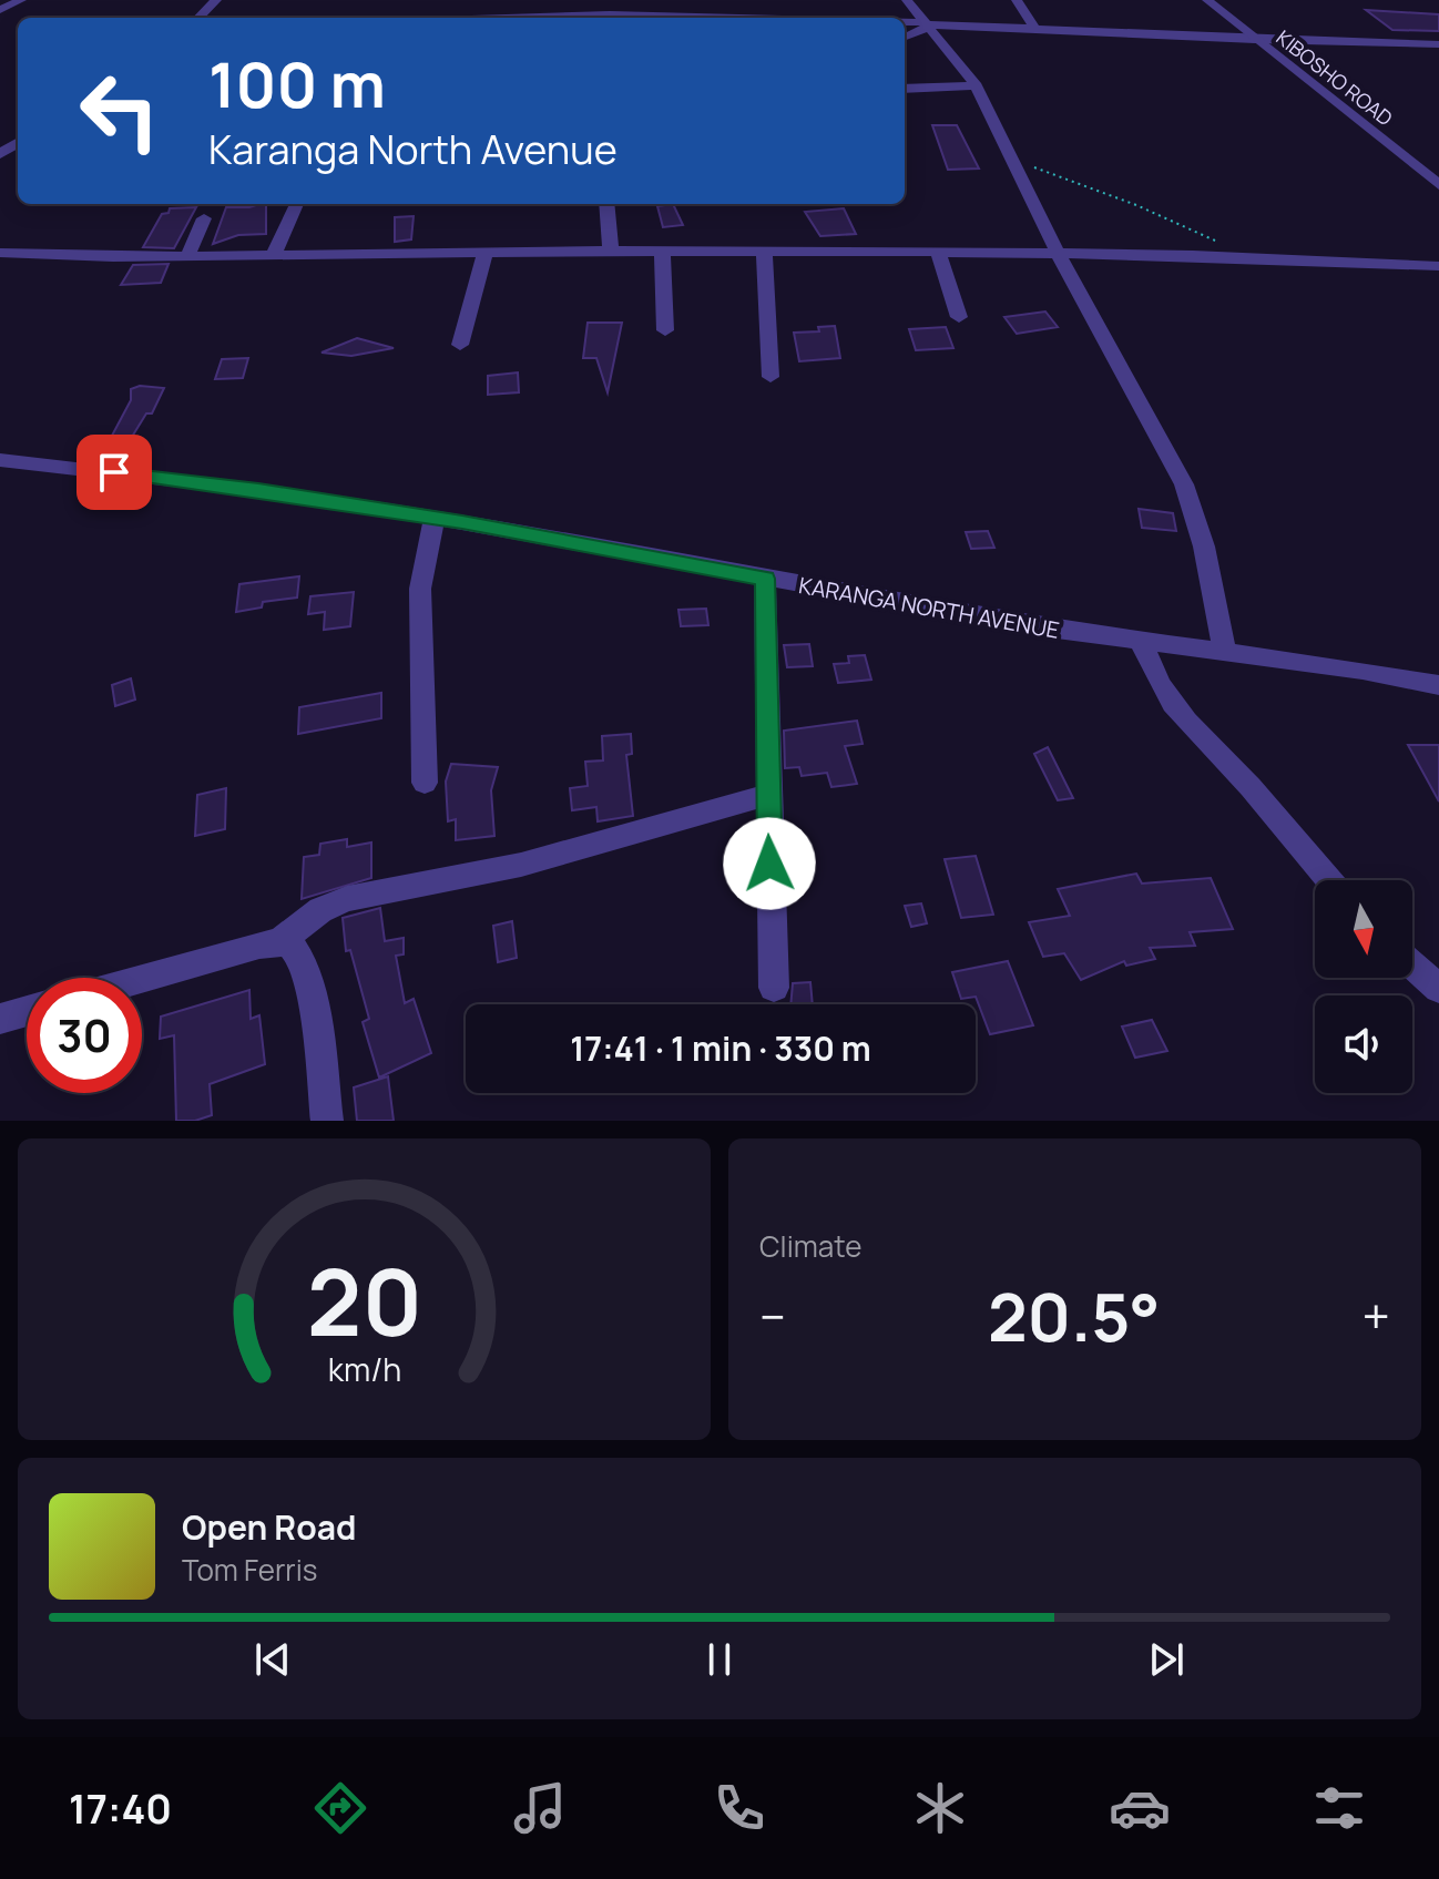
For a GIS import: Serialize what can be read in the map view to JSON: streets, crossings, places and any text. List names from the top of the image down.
{
  "streets": {
    "street": ["KIBOSHO ROAD", "KARANGA NORTH AVENUE"]
  },
  "north": "bottom",
  "page": {
    "turn": ["100 m", "Karanga North Avenue"],
    "limit": "30",
    "trip": "17:41 · 1 min · 330 m",
    "tile": "Climate",
    "heat": ["−", "20.5°", "+"],
    "song": ["Open Road", "Tom Ferris"],
    "tabs": "17:40",
    "gauge": ["20", "km/h"]
  }
}
